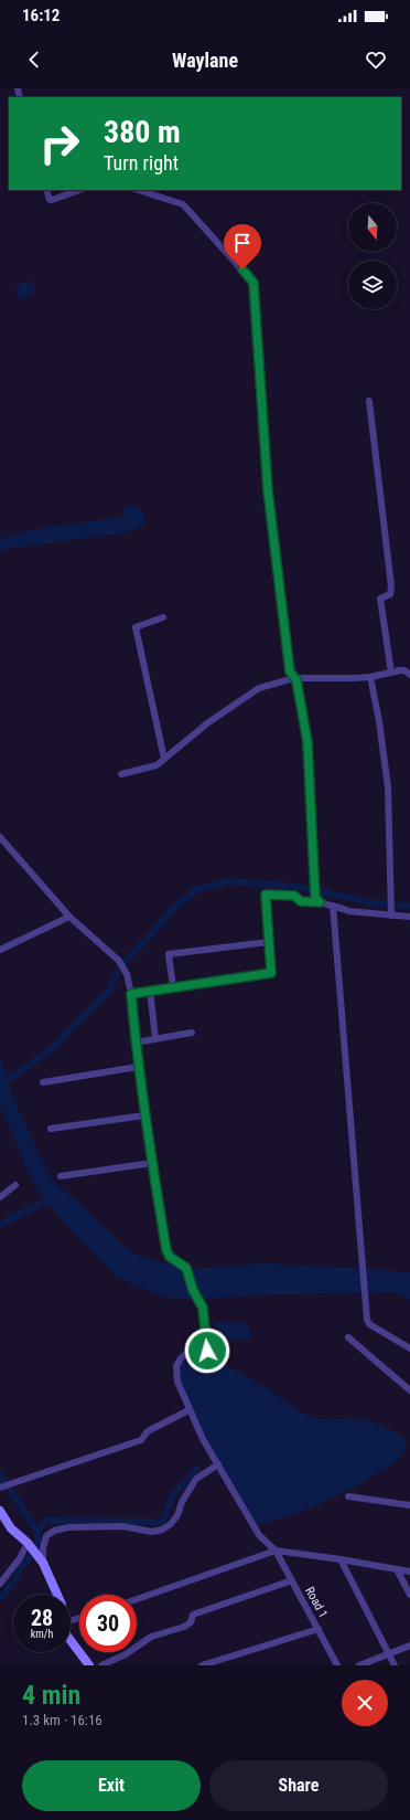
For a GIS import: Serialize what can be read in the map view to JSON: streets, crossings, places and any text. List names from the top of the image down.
{
  "streets": {
    "street": ["Road 1"]
  },
  "north": "bottom",
  "page": {
    "status": "16:12",
    "header": "Waylane",
    "turn": ["380 m", "Turn right"],
    "speed": "28 km/h",
    "limit": "30",
    "heading": ["4 min", "1.3 km · 16:16"],
    "buttons": ["Exit", "Share"]
  }
}
